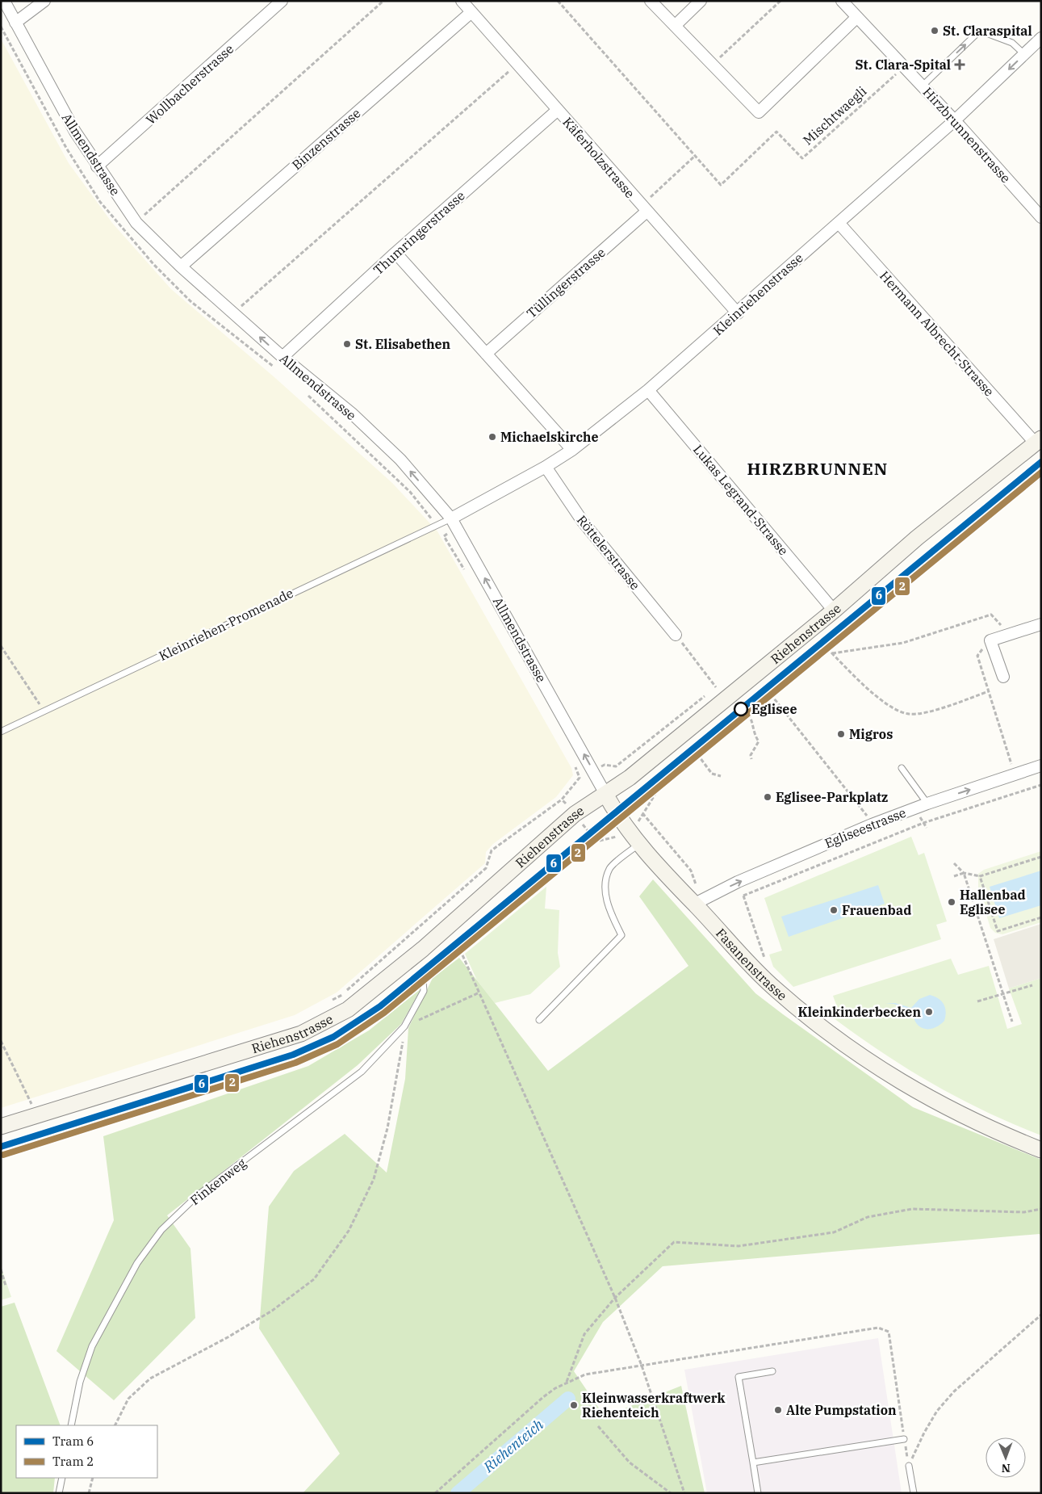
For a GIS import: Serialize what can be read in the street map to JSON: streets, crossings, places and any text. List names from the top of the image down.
{
  "streets": {
    "main road": ["Riehenstrasse", "Fasanenstrasse"],
    "street": [
      "Wollbacherstrasse",
      "Hirzbrunnenstrasse",
      "Binzenstrasse",
      "Allmendstrasse",
      "Käferholzstrasse",
      "Thumringerstrasse",
      "Tüllingerstrasse",
      "Kleinriehenstrasse",
      "Hermann Albrecht-Strasse",
      "Lukas Legrand-Strasse",
      "Röttelerstrasse",
      "Egliseestrasse"
    ],
    "lane": ["Kleinriehen-Promenade", "Finkenweg"],
    "path": ["Mischtwaegli"]
  },
  "crossings": [
    ["Wollbacherstrasse", "Allmendstrasse"],
    ["Mischtwaegli", "Hirzbrunnenstrasse"],
    ["Hirzbrunnenstrasse", "Kleinriehenstrasse"],
    ["Binzenstrasse", "Allmendstrasse"],
    ["Binzenstrasse", "Käferholzstrasse"],
    ["Allmendstrasse", "Thumringerstrasse"],
    ["Allmendstrasse", "Kleinriehenstrasse"],
    ["Allmendstrasse", "Kleinriehen-Promenade"],
    ["Allmendstrasse", "Riehenstrasse"],
    ["Allmendstrasse", "Fasanenstrasse"],
    ["Käferholzstrasse", "Thumringerstrasse"],
    ["Käferholzstrasse", "Tüllingerstrasse"],
    ["Käferholzstrasse", "Kleinriehenstrasse"],
    ["Kleinriehenstrasse", "Hermann Albrecht-Strasse"],
    ["Kleinriehenstrasse", "Lukas Legrand-Strasse"],
    ["Kleinriehenstrasse", "Röttelerstrasse"],
    ["Kleinriehenstrasse", "Kleinriehen-Promenade"],
    ["Hermann Albrecht-Strasse", "Riehenstrasse"],
    ["Lukas Legrand-Strasse", "Riehenstrasse"],
    ["Riehenstrasse", "Fasanenstrasse"],
    ["Egliseestrasse", "Fasanenstrasse"]
  ],
  "one_way": ["Allmendstrasse", "Egliseestrasse"],
  "districts": ["HIRZBRUNNEN"],
  "water": ["Riehenteich"],
  "places": {
    "other": [
      "St. Claraspital",
      "St. Elisabethen",
      "Michaelskirche",
      "Eglisee",
      "Migros",
      "Eglisee-Parkplatz",
      "Hallenbad Eglisee",
      "Frauenbad",
      "Kleinkinderbecken",
      "Kleinwasserkraftwerk Riehenteich",
      "Alte Pumpstation"
    ],
    "health": ["St. Clara-Spital"]
  },
  "lines": ["tram line 6", "tram line 2"],
  "legend": ["Tram 6", "Tram 2"],
  "north": "bottom"
}
